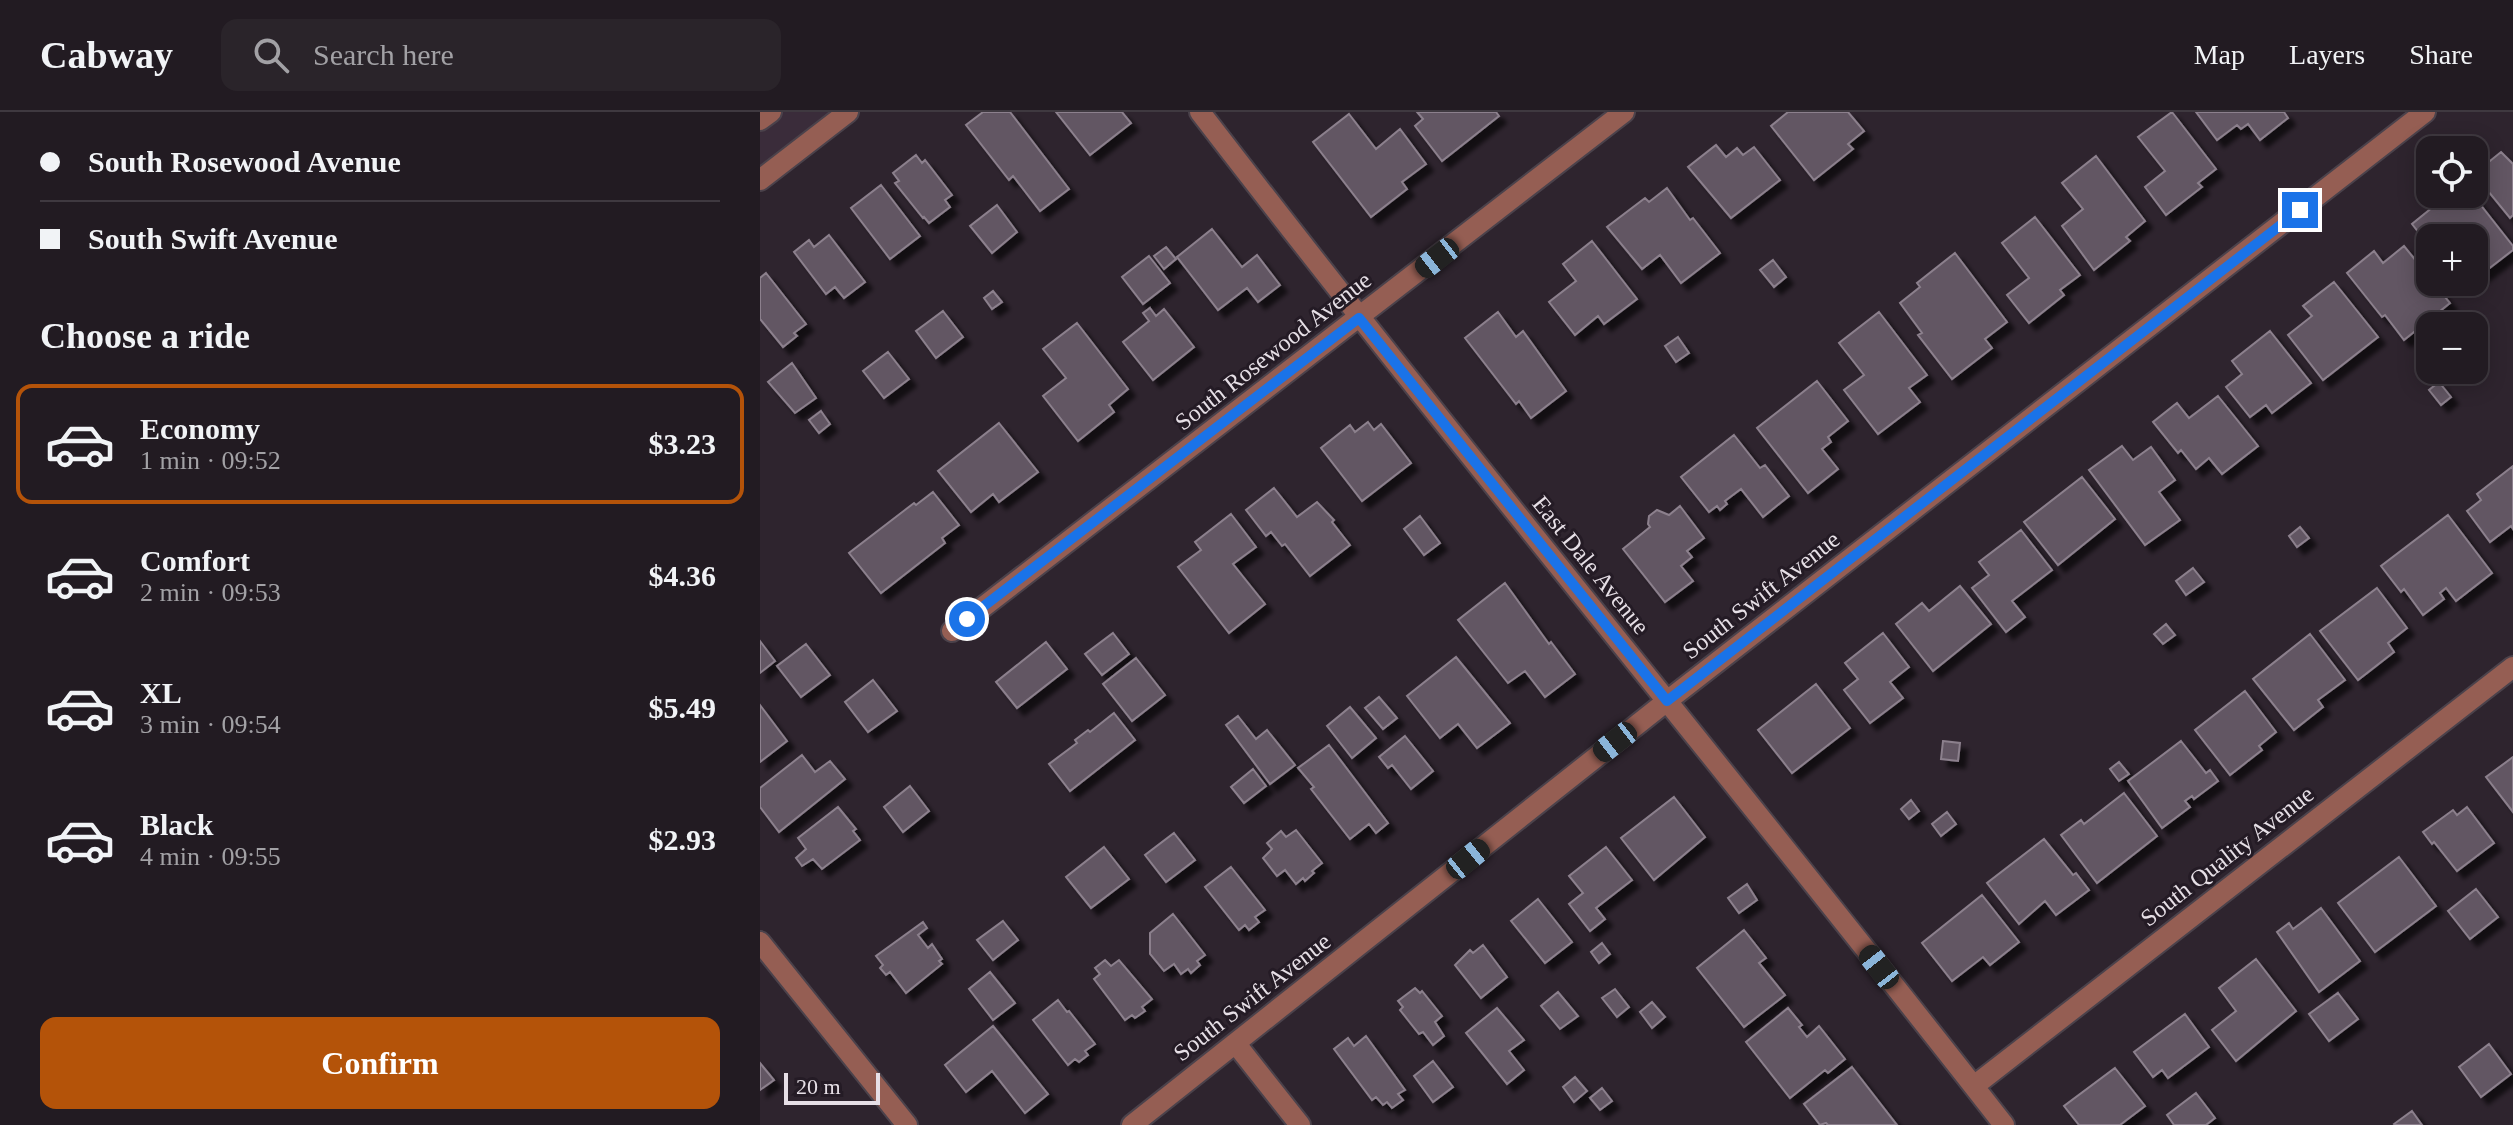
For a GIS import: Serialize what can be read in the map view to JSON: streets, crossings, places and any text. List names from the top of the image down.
{
  "streets": {
    "street": [
      "South Rosewood Avenue",
      "East Dale Avenue",
      "South Swift Avenue",
      "South Quality Avenue"
    ]
  },
  "crossings": [
    ["South Rosewood Avenue", "East Dale Avenue"],
    ["East Dale Avenue", "South Swift Avenue"],
    ["East Dale Avenue", "South Quality Avenue"]
  ],
  "scale_bar": "20 m",
  "page": {
    "header": "Cabway",
    "search": "Search here",
    "nav": ["Map", "Layers", "Share"],
    "banner": ["South Rosewood Avenue", "South Swift Avenue"],
    "map_buttons": ["+", "−"],
    "heading": "Choose a ride",
    "list": [
      {
        "name": "Economy",
        "note": "1 min · 09:52",
        "value": "$3.23"
      },
      {
        "name": "Comfort",
        "note": "2 min · 09:53",
        "value": "$4.36"
      },
      {
        "name": "XL",
        "note": "3 min · 09:54",
        "value": "$5.49"
      },
      {
        "name": "Black",
        "note": "4 min · 09:55",
        "value": "$2.93"
      }
    ],
    "buttons": "Confirm",
    "scale": "20 m"
  }
}
